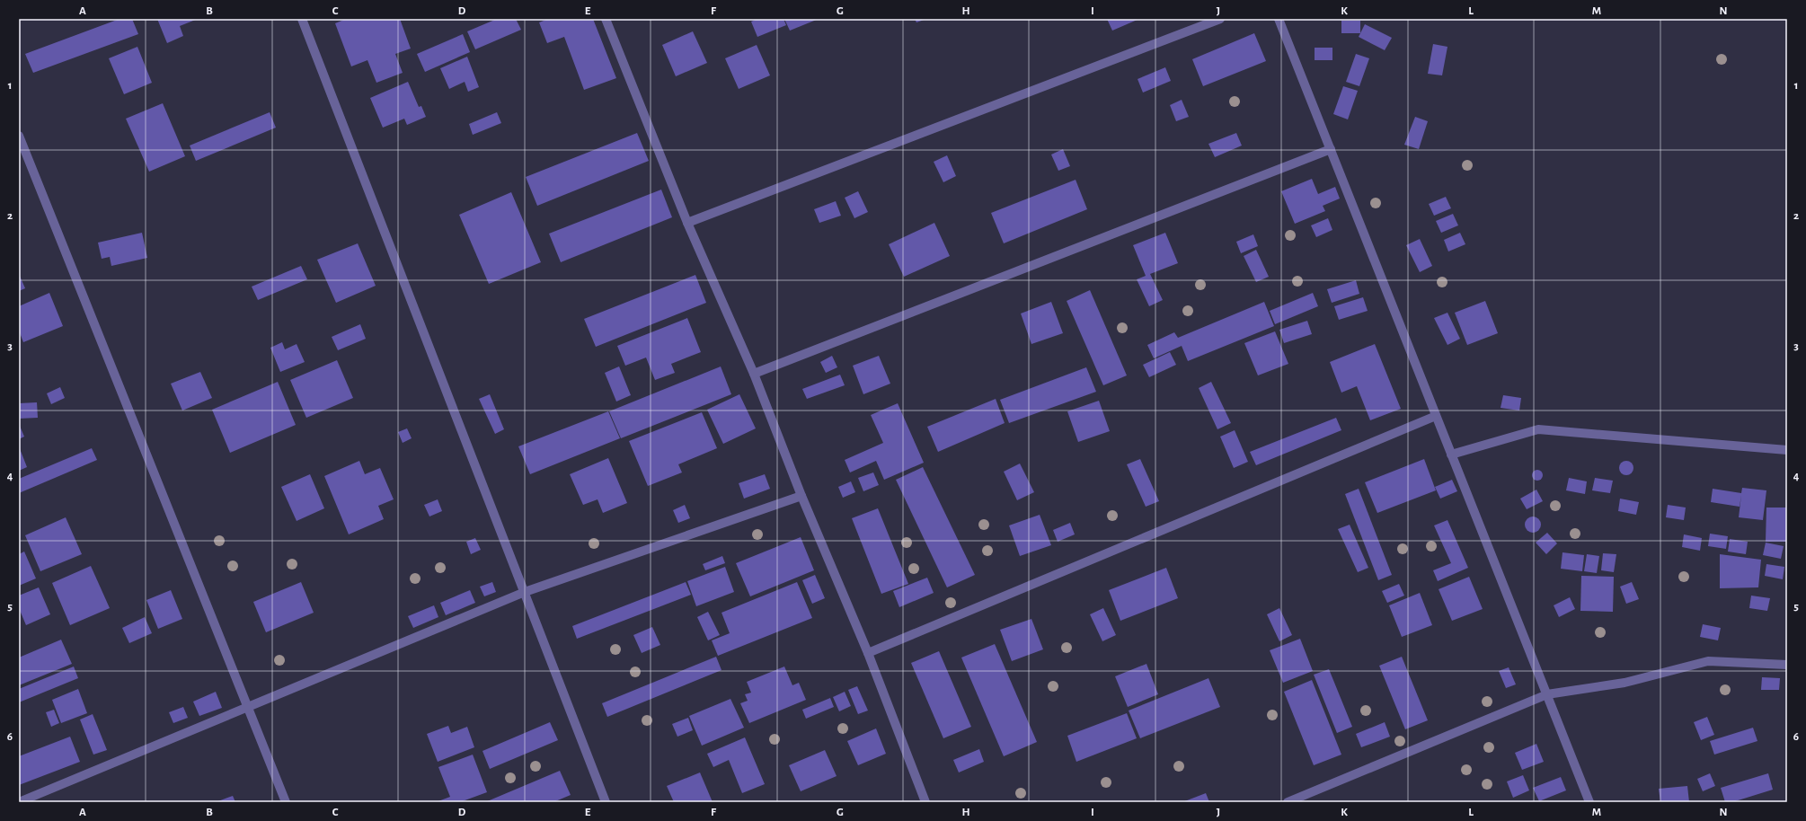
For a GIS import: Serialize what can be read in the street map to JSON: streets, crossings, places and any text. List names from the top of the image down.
{
  "grid": {
    "columns": [
      "A",
      "B",
      "C",
      "D",
      "E",
      "F",
      "G",
      "H",
      "I",
      "J",
      "K",
      "L",
      "M",
      "N"
    ],
    "rows": [
      "1",
      "2",
      "3",
      "4",
      "5",
      "6"
    ]
  }
}
